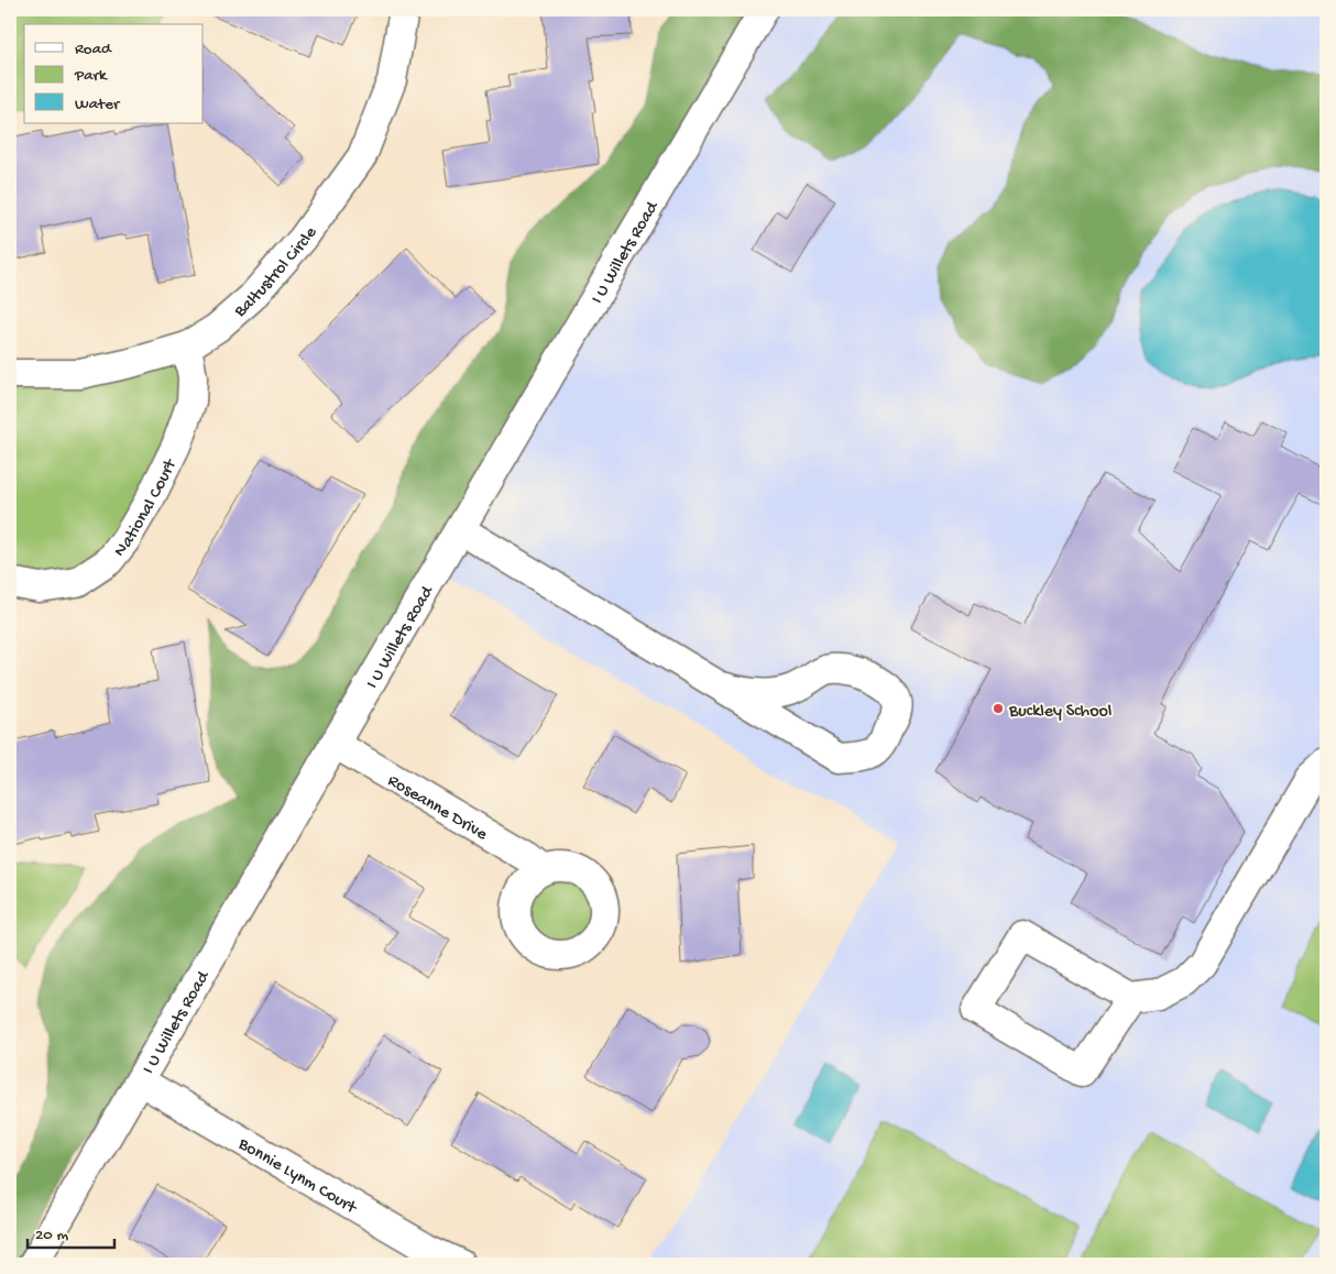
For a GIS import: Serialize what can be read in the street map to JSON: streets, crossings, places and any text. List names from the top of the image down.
{
  "streets": {
    "street": [
      "I U Willets Road",
      "Baltustrol Circle",
      "National Court",
      "Roseanne Drive",
      "Bonnie Lynm Court"
    ]
  },
  "crossings": [
    ["I U Willets Road", "Roseanne Drive"],
    ["I U Willets Road", "Bonnie Lynm Court"],
    ["Baltustrol Circle", "National Court"]
  ],
  "places": ["Buckley School"],
  "legend": ["Road", "Park", "Water"],
  "scale_bar": "20 m"
}
